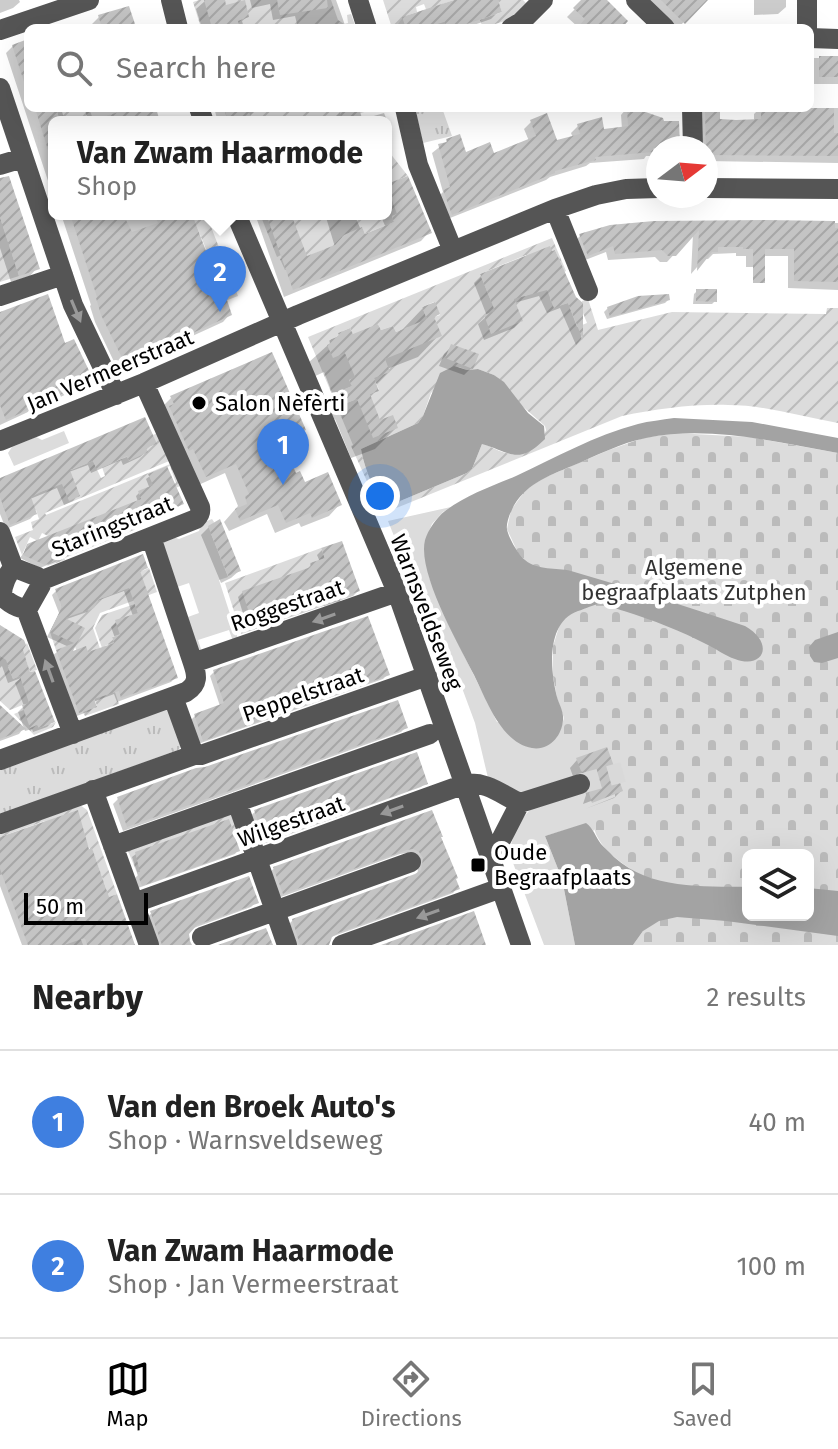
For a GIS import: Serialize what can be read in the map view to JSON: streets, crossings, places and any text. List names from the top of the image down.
{
  "streets": {
    "street": [
      "Jan Vermeerstraat",
      "Staringstraat",
      "Roggestraat",
      "Warnsveldseweg",
      "Peppelstraat",
      "Wilgestraat"
    ]
  },
  "crossings": [
    ["Jan Vermeerstraat", "Staringstraat"],
    ["Jan Vermeerstraat", "Warnsveldseweg"],
    ["Roggestraat", "Warnsveldseweg"],
    ["Warnsveldseweg", "Peppelstraat"],
    ["Warnsveldseweg", "Wilgestraat"]
  ],
  "parks": ["Algemene begraafplaats Zutphen"],
  "places": {
    "other": ["Salon Nèfèrti"],
    "transit": ["Oude Begraafplaats"]
  },
  "scale_bar": "50 m",
  "north": "right",
  "page": {
    "search": "Search here",
    "popup": ["Van Zwam Haarmode", "Shop"],
    "pins": ["2", "1"],
    "scale": "50 m",
    "heading": ["Nearby", "2 results"],
    "list": [
      {
        "mark": "1",
        "name": "Van den Broek Auto's",
        "note": "Shop · Warnsveldseweg",
        "value": "40 m"
      },
      {
        "mark": "2",
        "name": "Van Zwam Haarmode",
        "note": "Shop · Jan Vermeerstraat",
        "value": "100 m"
      }
    ],
    "nav": ["Map", "Directions", "Saved"]
  }
}
